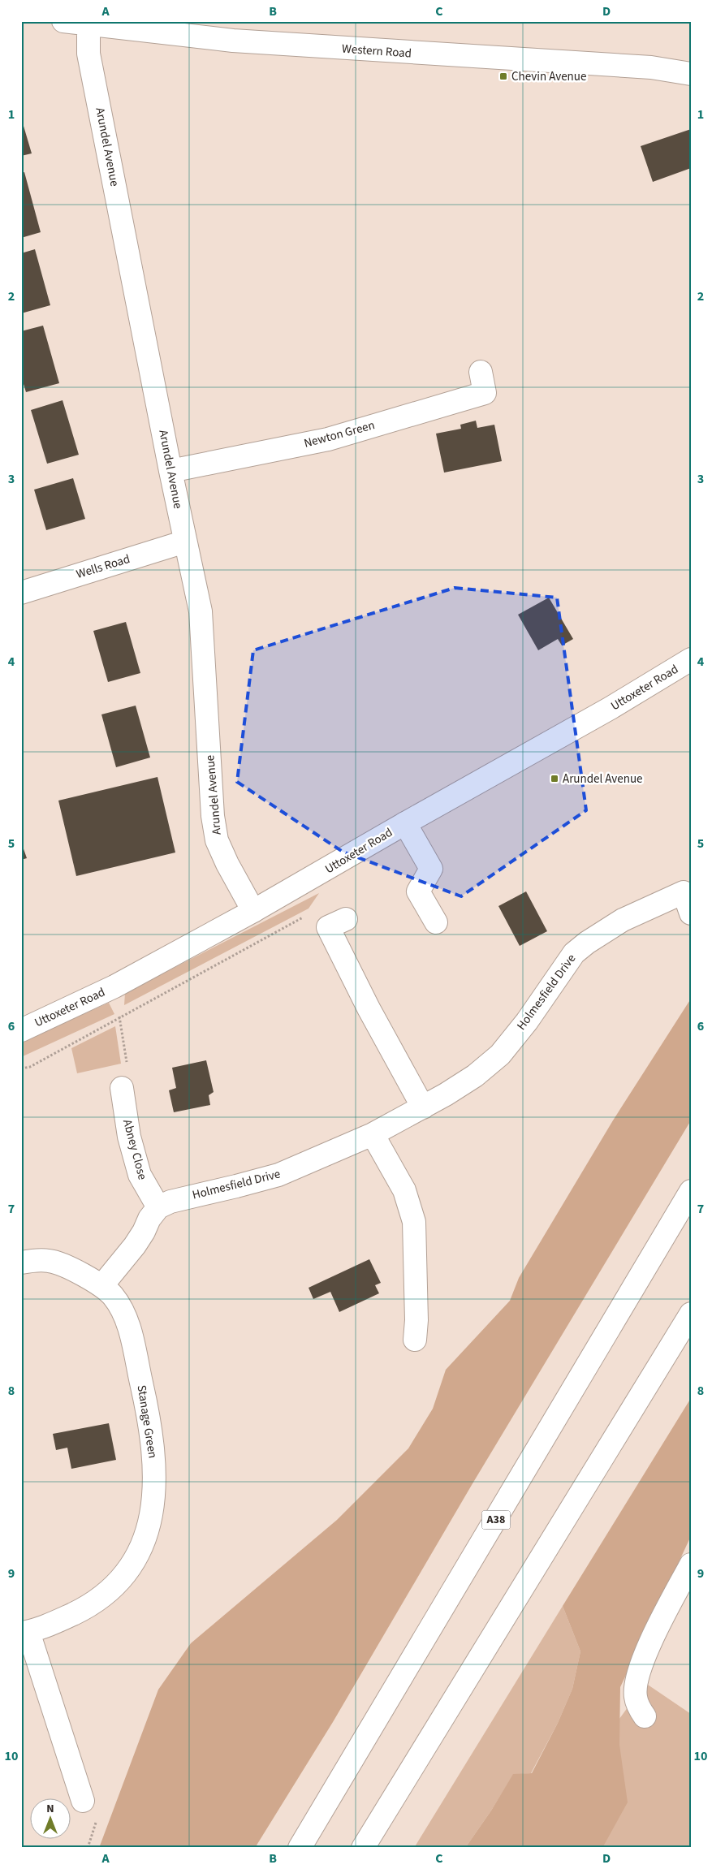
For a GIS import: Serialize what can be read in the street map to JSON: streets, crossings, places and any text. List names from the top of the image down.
{
  "streets": {
    "main road": [
      "Western Road",
      "Arundel Avenue",
      "Newton Green",
      "Wells Road",
      "Uttoxeter Road",
      "Holmesfield Drive",
      "Abney Close",
      "Stanage Green",
      "A38"
    ]
  },
  "crossings": [
    ["Western Road", "Arundel Avenue"],
    ["Arundel Avenue", "Newton Green"],
    ["Arundel Avenue", "Wells Road"],
    ["Arundel Avenue", "Uttoxeter Road"],
    ["Holmesfield Drive", "Abney Close"]
  ],
  "places": {
    "transit": ["Chevin Avenue", "Arundel Avenue"]
  },
  "north": "top",
  "grid": {
    "columns": [
      "A",
      "B",
      "C",
      "D"
    ],
    "rows": [
      "1",
      "2",
      "3",
      "4",
      "5",
      "6",
      "7",
      "8",
      "9",
      "10"
    ]
  }
}
